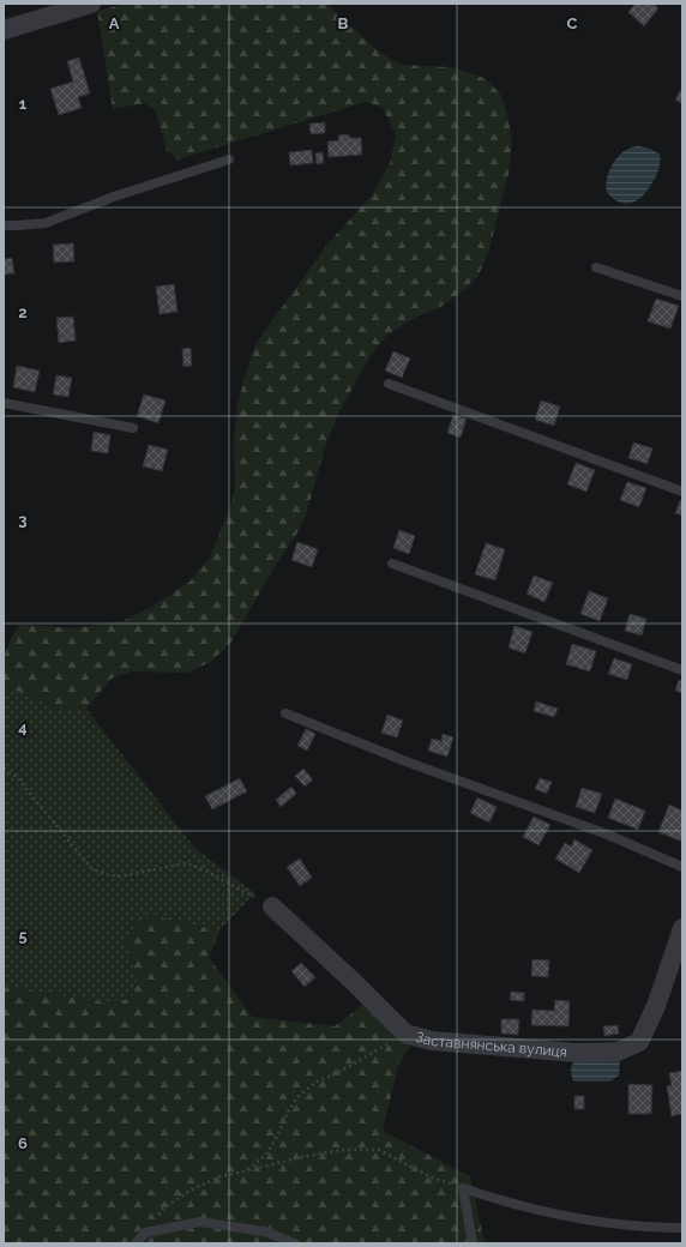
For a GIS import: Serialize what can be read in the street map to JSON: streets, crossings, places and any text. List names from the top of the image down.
{
  "streets": {
    "street": ["Заставнянська вулиця"]
  },
  "grid": {
    "columns": ["A", "B", "C"],
    "rows": [
      "1",
      "2",
      "3",
      "4",
      "5",
      "6"
    ]
  }
}
